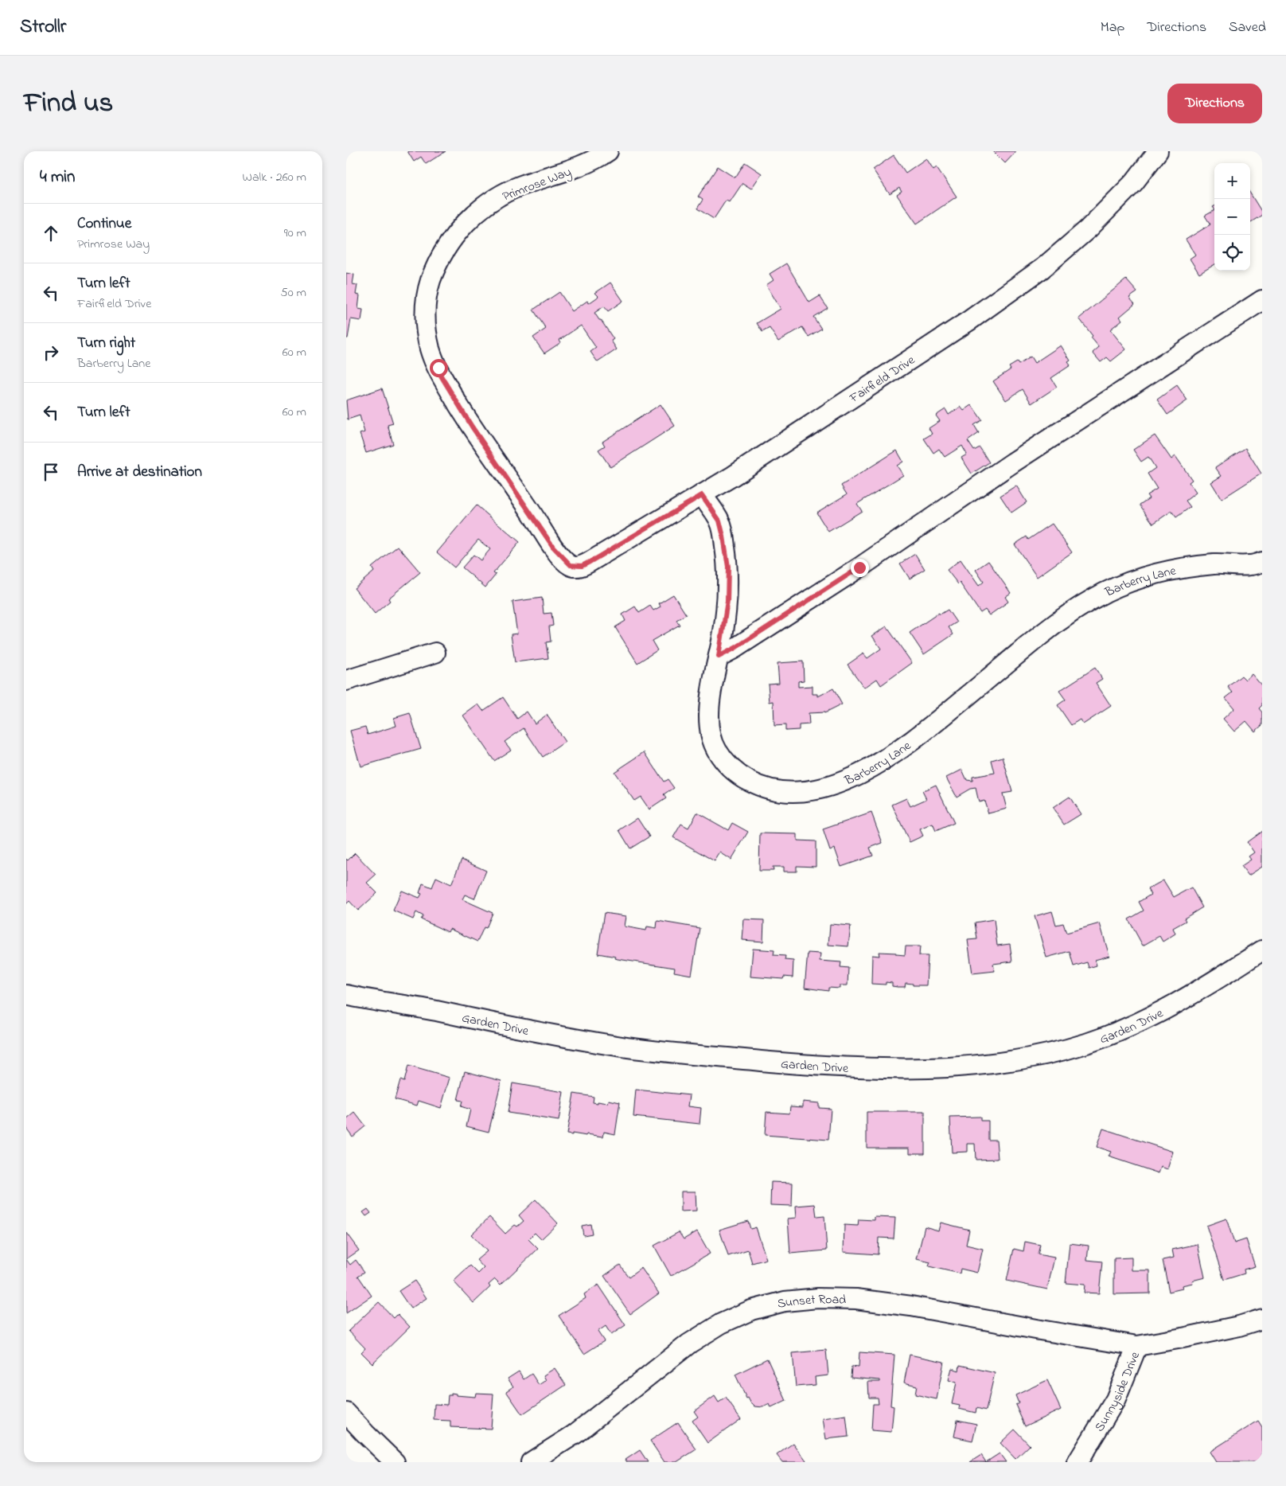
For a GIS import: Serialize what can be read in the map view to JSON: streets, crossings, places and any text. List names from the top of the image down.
{
  "streets": {
    "street": [
      "Primrose Way",
      "Fairfield Drive",
      "Barberry Lane",
      "Garden Drive",
      "Sunset Road",
      "Sunnyside Drive"
    ]
  },
  "crossings": [
    ["Primrose Way", "Fairfield Drive"],
    ["Fairfield Drive", "Barberry Lane"],
    ["Sunset Road", "Sunnyside Drive"]
  ],
  "page": {
    "header": "Strollr",
    "nav": ["Map", "Directions", "Saved"],
    "title": "Find us",
    "buttons": "Directions",
    "heading": ["4 min", "Walk · 260 m"],
    "map_buttons": ["+", "−"],
    "list": [
      ["Continue", "Primrose Way", "90 m"],
      ["Turn left", "Fairfield Drive", "50 m"],
      ["Turn right", "Barberry Lane", "60 m"],
      ["Turn left", "60 m"],
      "Arrive at destination"
    ]
  }
}
